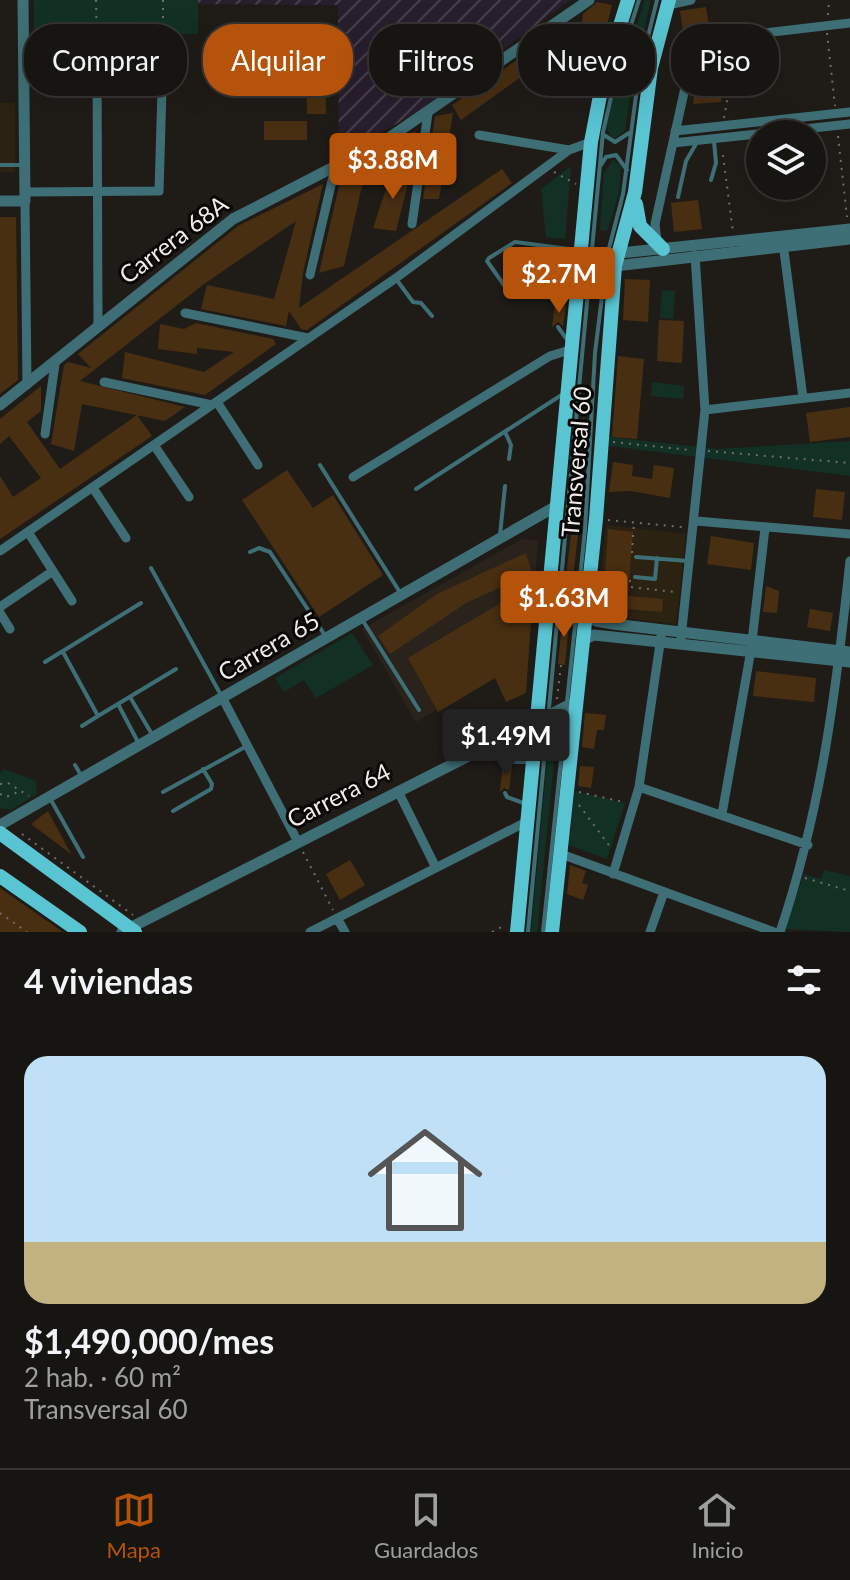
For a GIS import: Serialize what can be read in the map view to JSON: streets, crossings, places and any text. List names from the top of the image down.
{
  "streets": {
    "main road": ["Transversal 60"],
    "street": ["Carrera 68A", "Carrera 65", "Carrera 64"]
  },
  "crossings": [
    ["Transversal 60", "Carrera 65"],
    ["Transversal 60", "Carrera 64"]
  ],
  "page": {
    "chip": [
      "Comprar",
      "Alquilar",
      "Filtros",
      "Nuevo",
      "Piso"
    ],
    "price": [
      "$3.88M",
      "$2.7M",
      "$1.63M",
      "$1.49M"
    ],
    "heading": "4 viviendas",
    "list": [
      {
        "name": "$1,490,000/mes",
        "note": "2 hab. · 60 m² · Transversal 60"
      }
    ],
    "tabs": ["Mapa", "Guardados", "Inicio"]
  }
}
